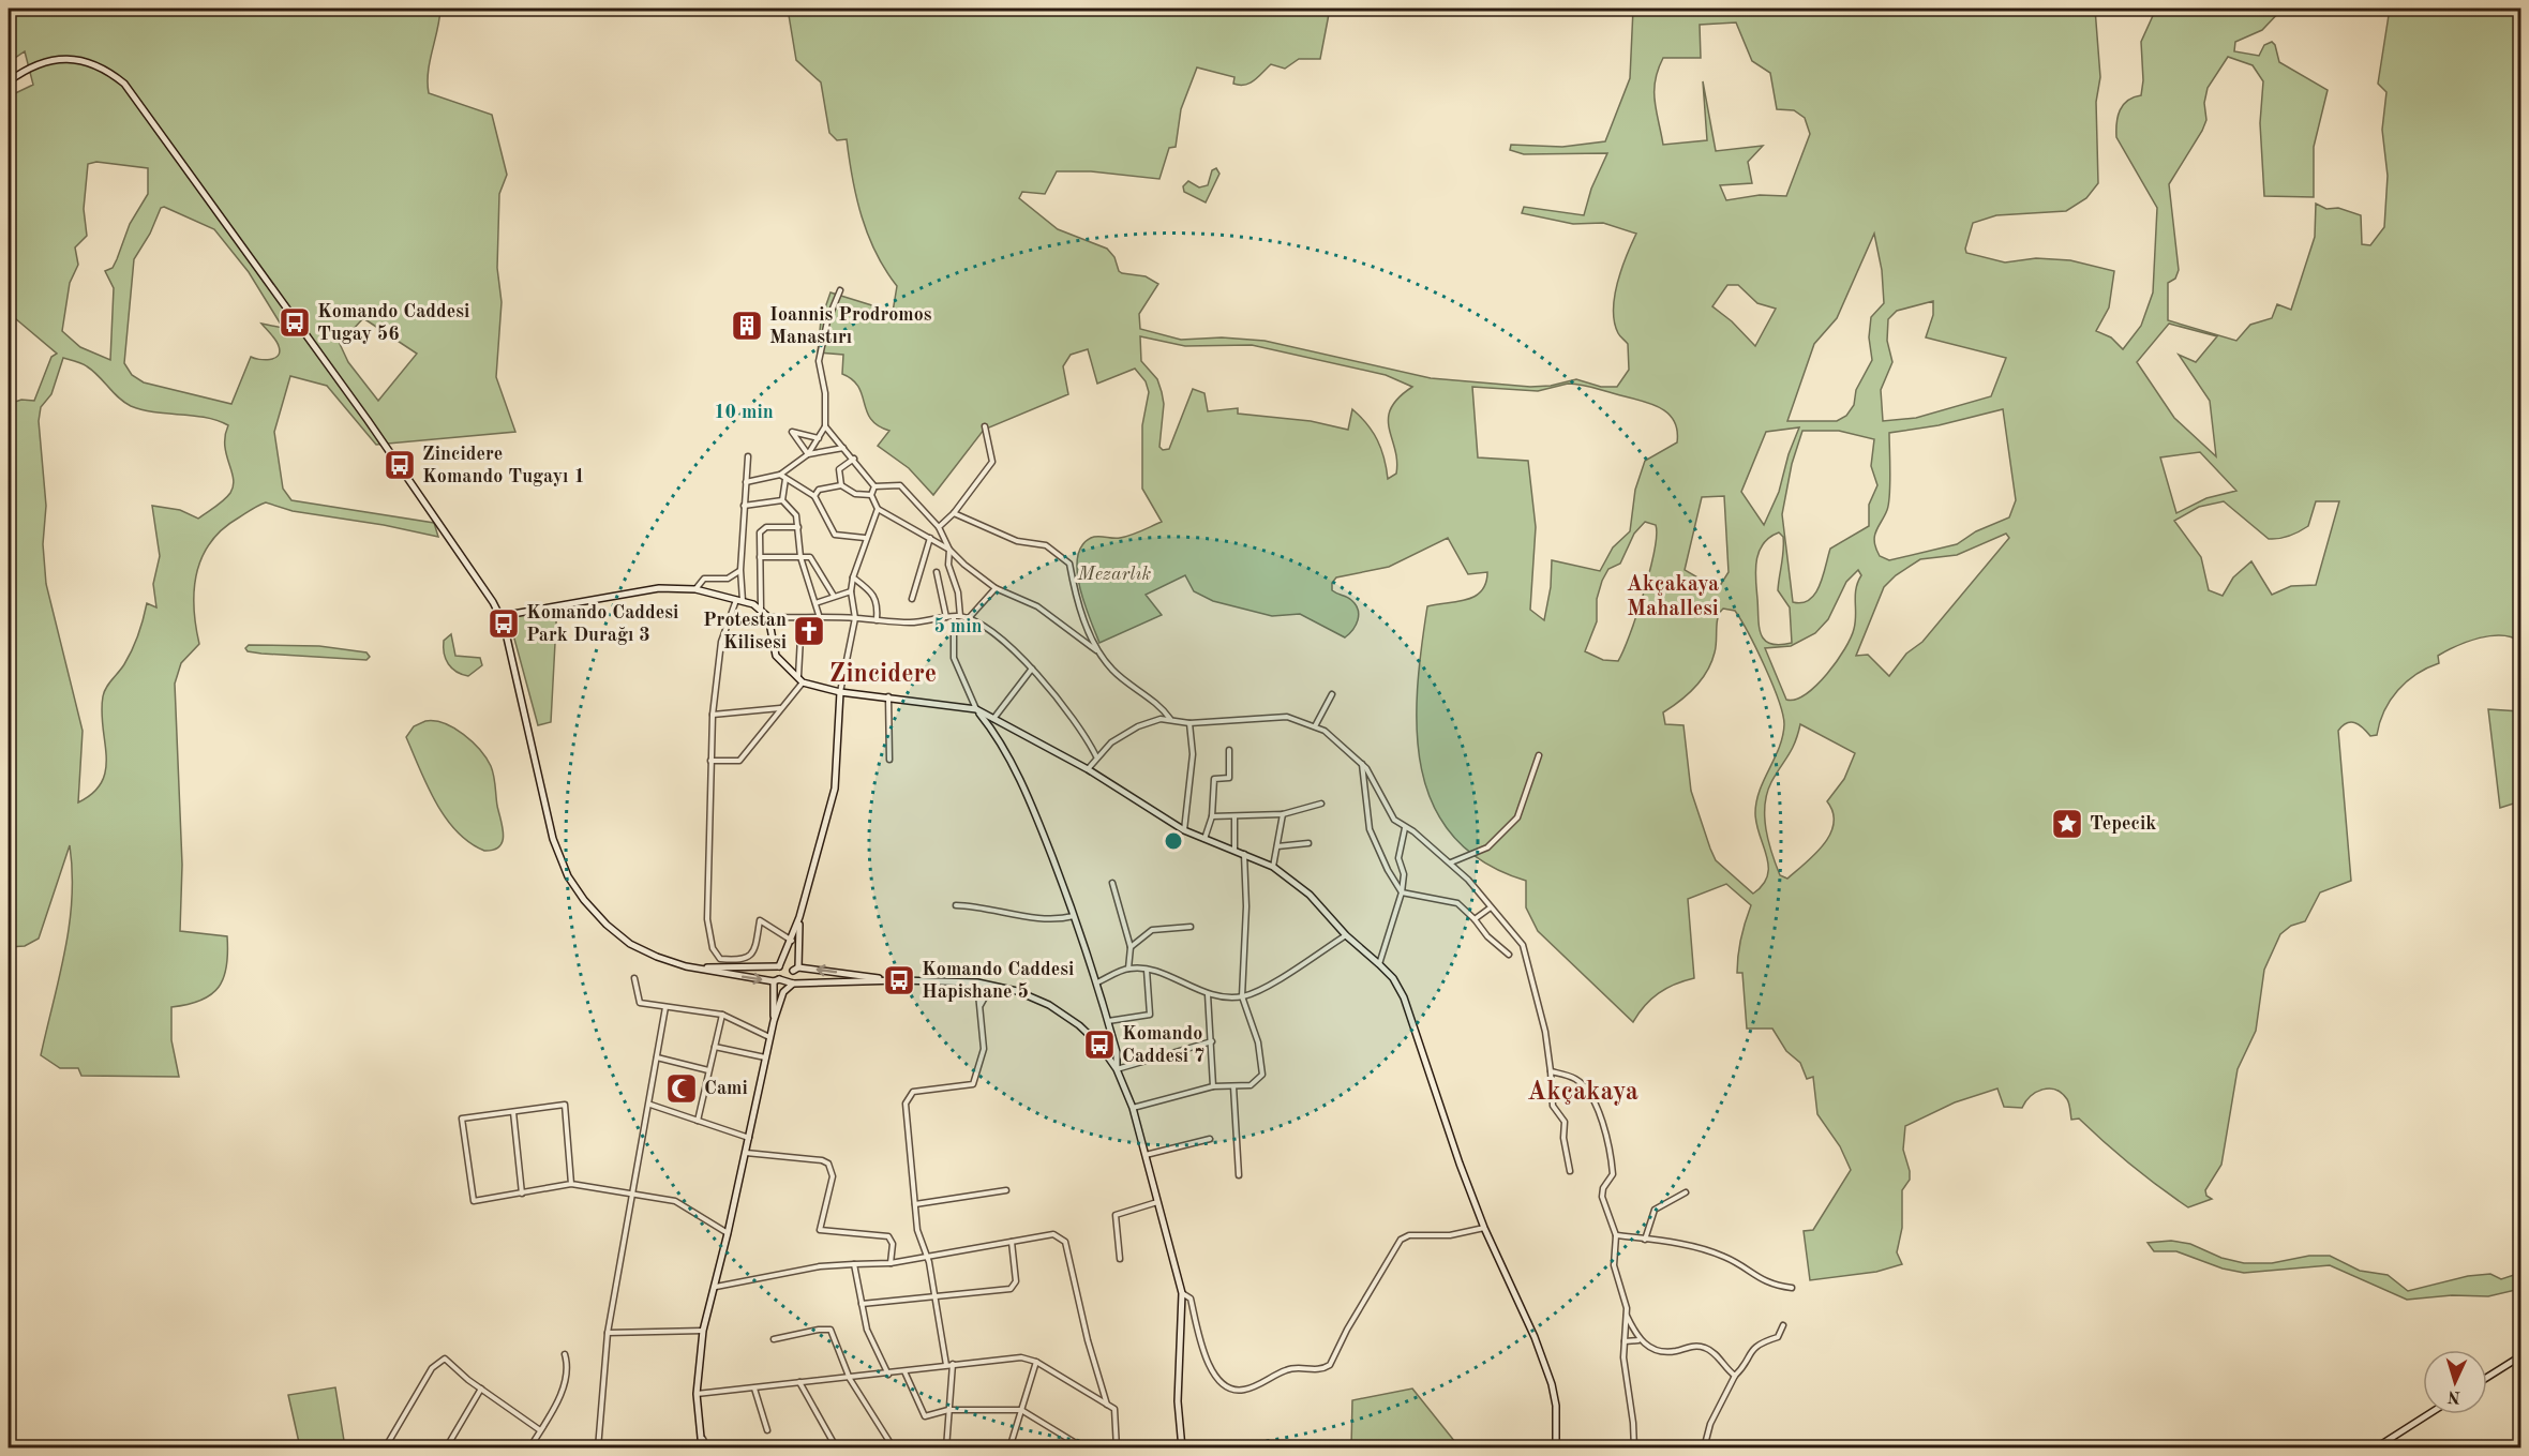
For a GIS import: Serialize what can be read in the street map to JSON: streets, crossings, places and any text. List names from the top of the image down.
{
  "districts": ["Akçakaya Mahallesi", "Zincidere", "Akçakaya"],
  "parks": ["Mezarlık"],
  "places": {
    "bus stop": [
      "Komando Caddesi Tugay 56",
      "Zincidere Komando Tugayı 1",
      "Komando Caddesi Park Durağı 3",
      "Komando Caddesi Hapishane 5",
      "Komando Caddesi 7"
    ],
    "building": ["Ioannis Prodromos Manastırı"],
    "church": ["Protestan Kilisesi"],
    "place": ["Tepecik"],
    "mosque": ["Cami"]
  },
  "north": "bottom",
  "rings": ["10 min", "5 min"]
}
